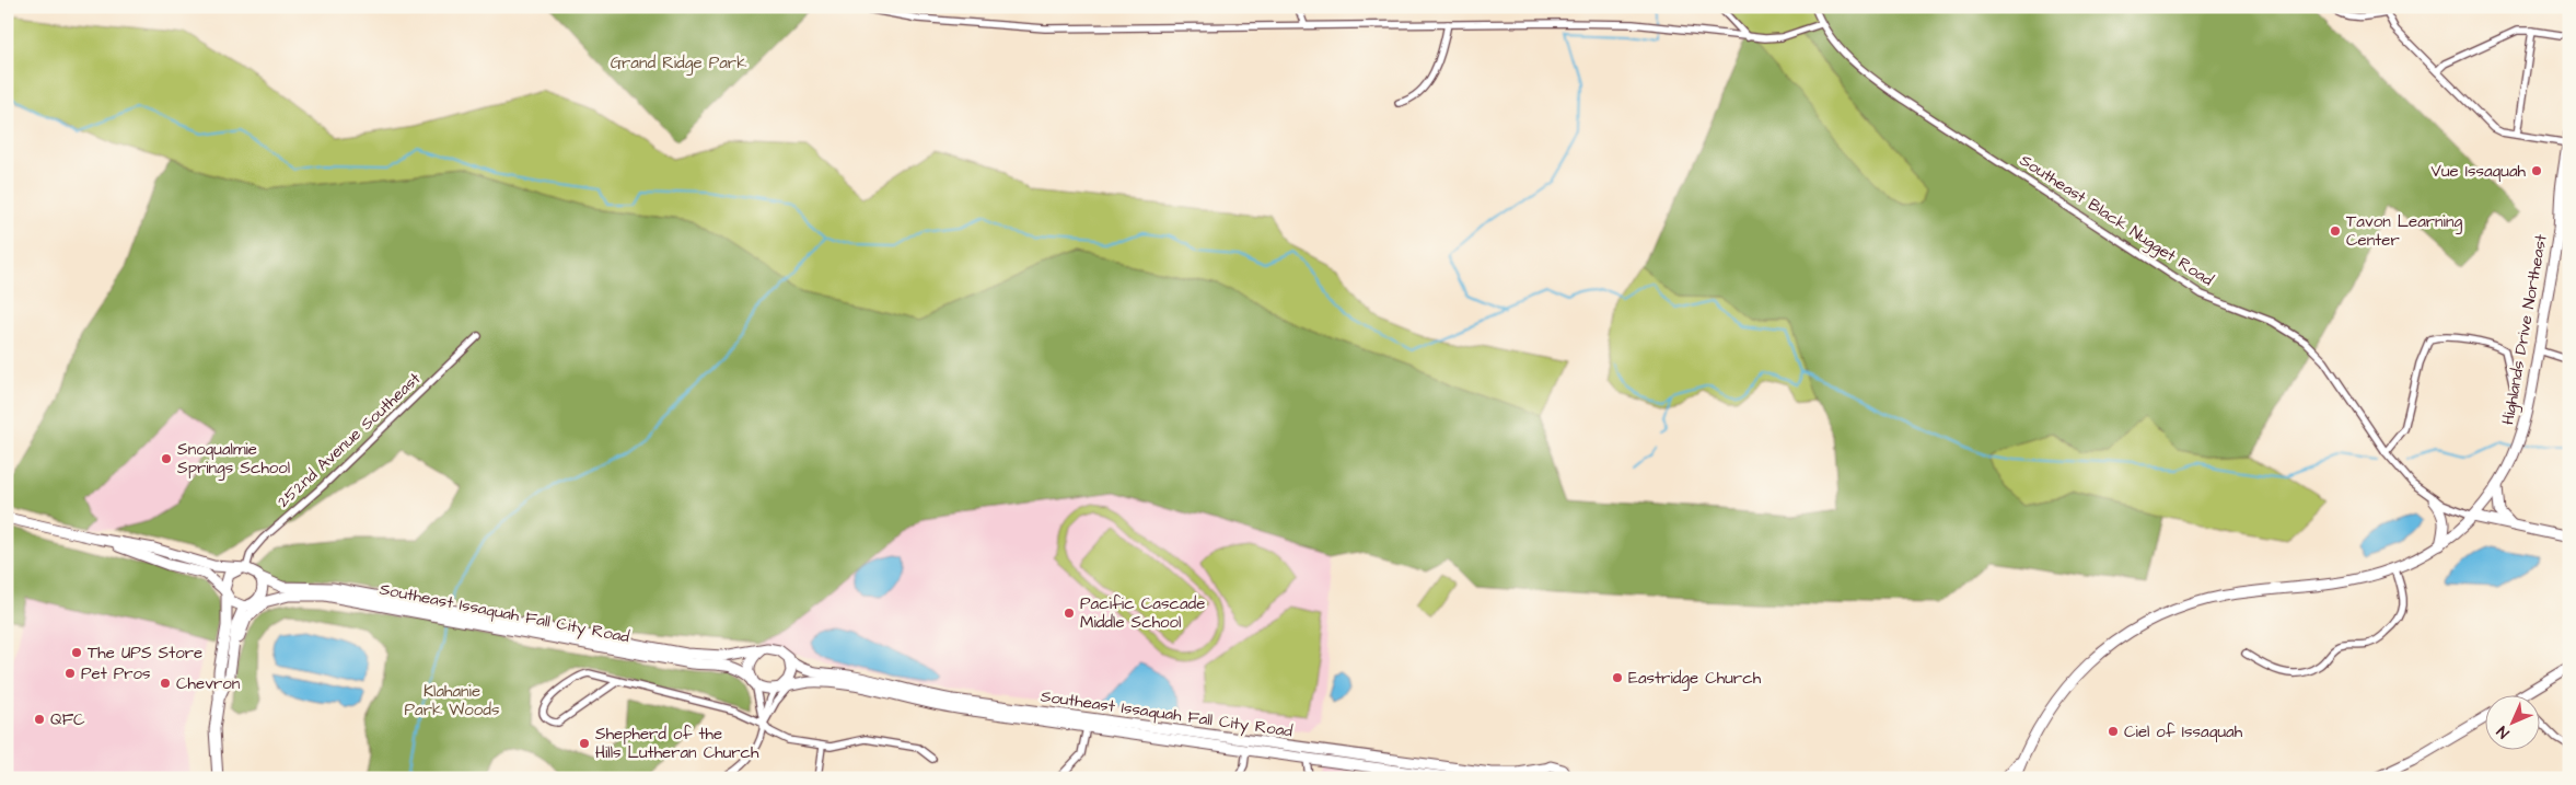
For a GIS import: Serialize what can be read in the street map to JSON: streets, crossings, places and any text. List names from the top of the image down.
{
  "streets": {
    "street": [
      "Southeast Black Nugget Road",
      "Highlands Drive Northeast",
      "252nd Avenue Southeast",
      "Southeast Issaquah Fall City Road"
    ]
  },
  "crossings": [
    ["Southeast Black Nugget Road", "Highlands Drive Northeast"],
    ["252nd Avenue Southeast", "Southeast Issaquah Fall City Road"]
  ],
  "parks": ["Grand Ridge Park", "Klahanie Park Woods"],
  "places": [
    "Vue Issaquah",
    "Tavon Learning Center",
    "Snoqualmie Springs School",
    "Pacific Cascade Middle School",
    "The UPS Store",
    "Pet Pros",
    "Eastridge Church",
    "Chevron",
    "QFC",
    "Ciel of Issaquah",
    "Shepherd of the Hills Lutheran Church"
  ],
  "north": "bottom left"
}
